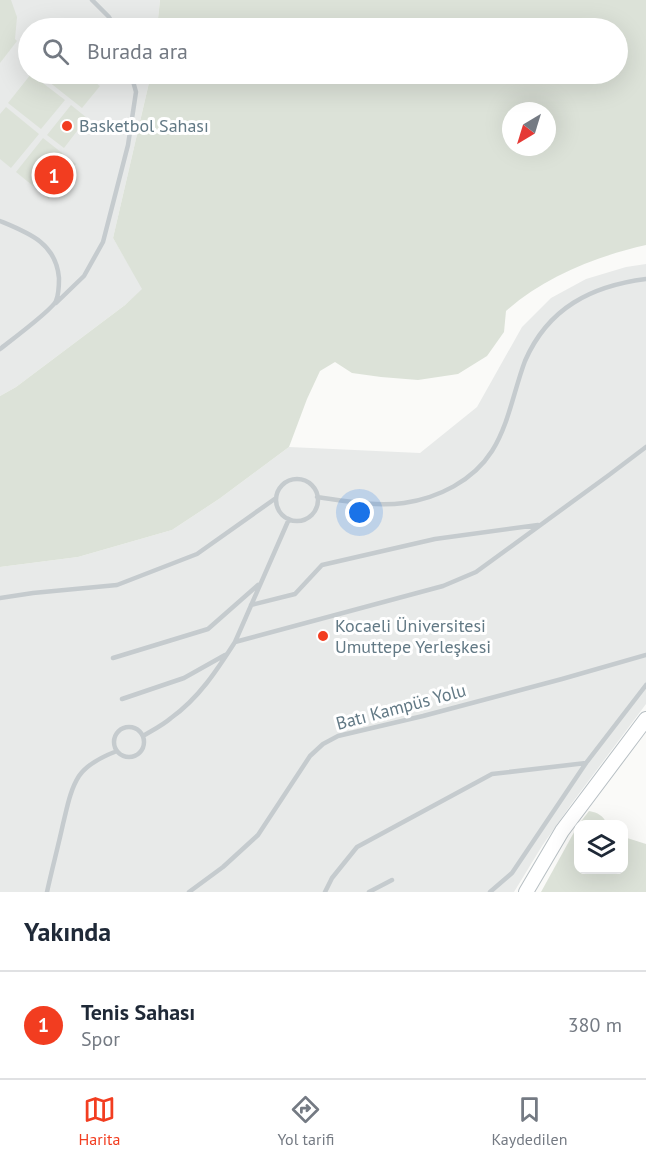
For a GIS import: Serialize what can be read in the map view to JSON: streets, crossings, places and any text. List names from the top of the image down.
{
  "streets": {
    "lane": ["Batı Kampüs Yolu"]
  },
  "places": ["Basketbol Sahası", "Kocaeli Üniversitesi Umuttepe Yerleşkesi"],
  "north": "bottom left",
  "page": {
    "search": "Burada ara",
    "pins": "1",
    "heading": "Yakında",
    "list": [
      {
        "mark": "1",
        "name": "Tenis Sahası",
        "note": "Spor",
        "value": "380 m"
      }
    ],
    "nav": ["Harita", "Yol tarifi", "Kaydedilen"]
  }
}
